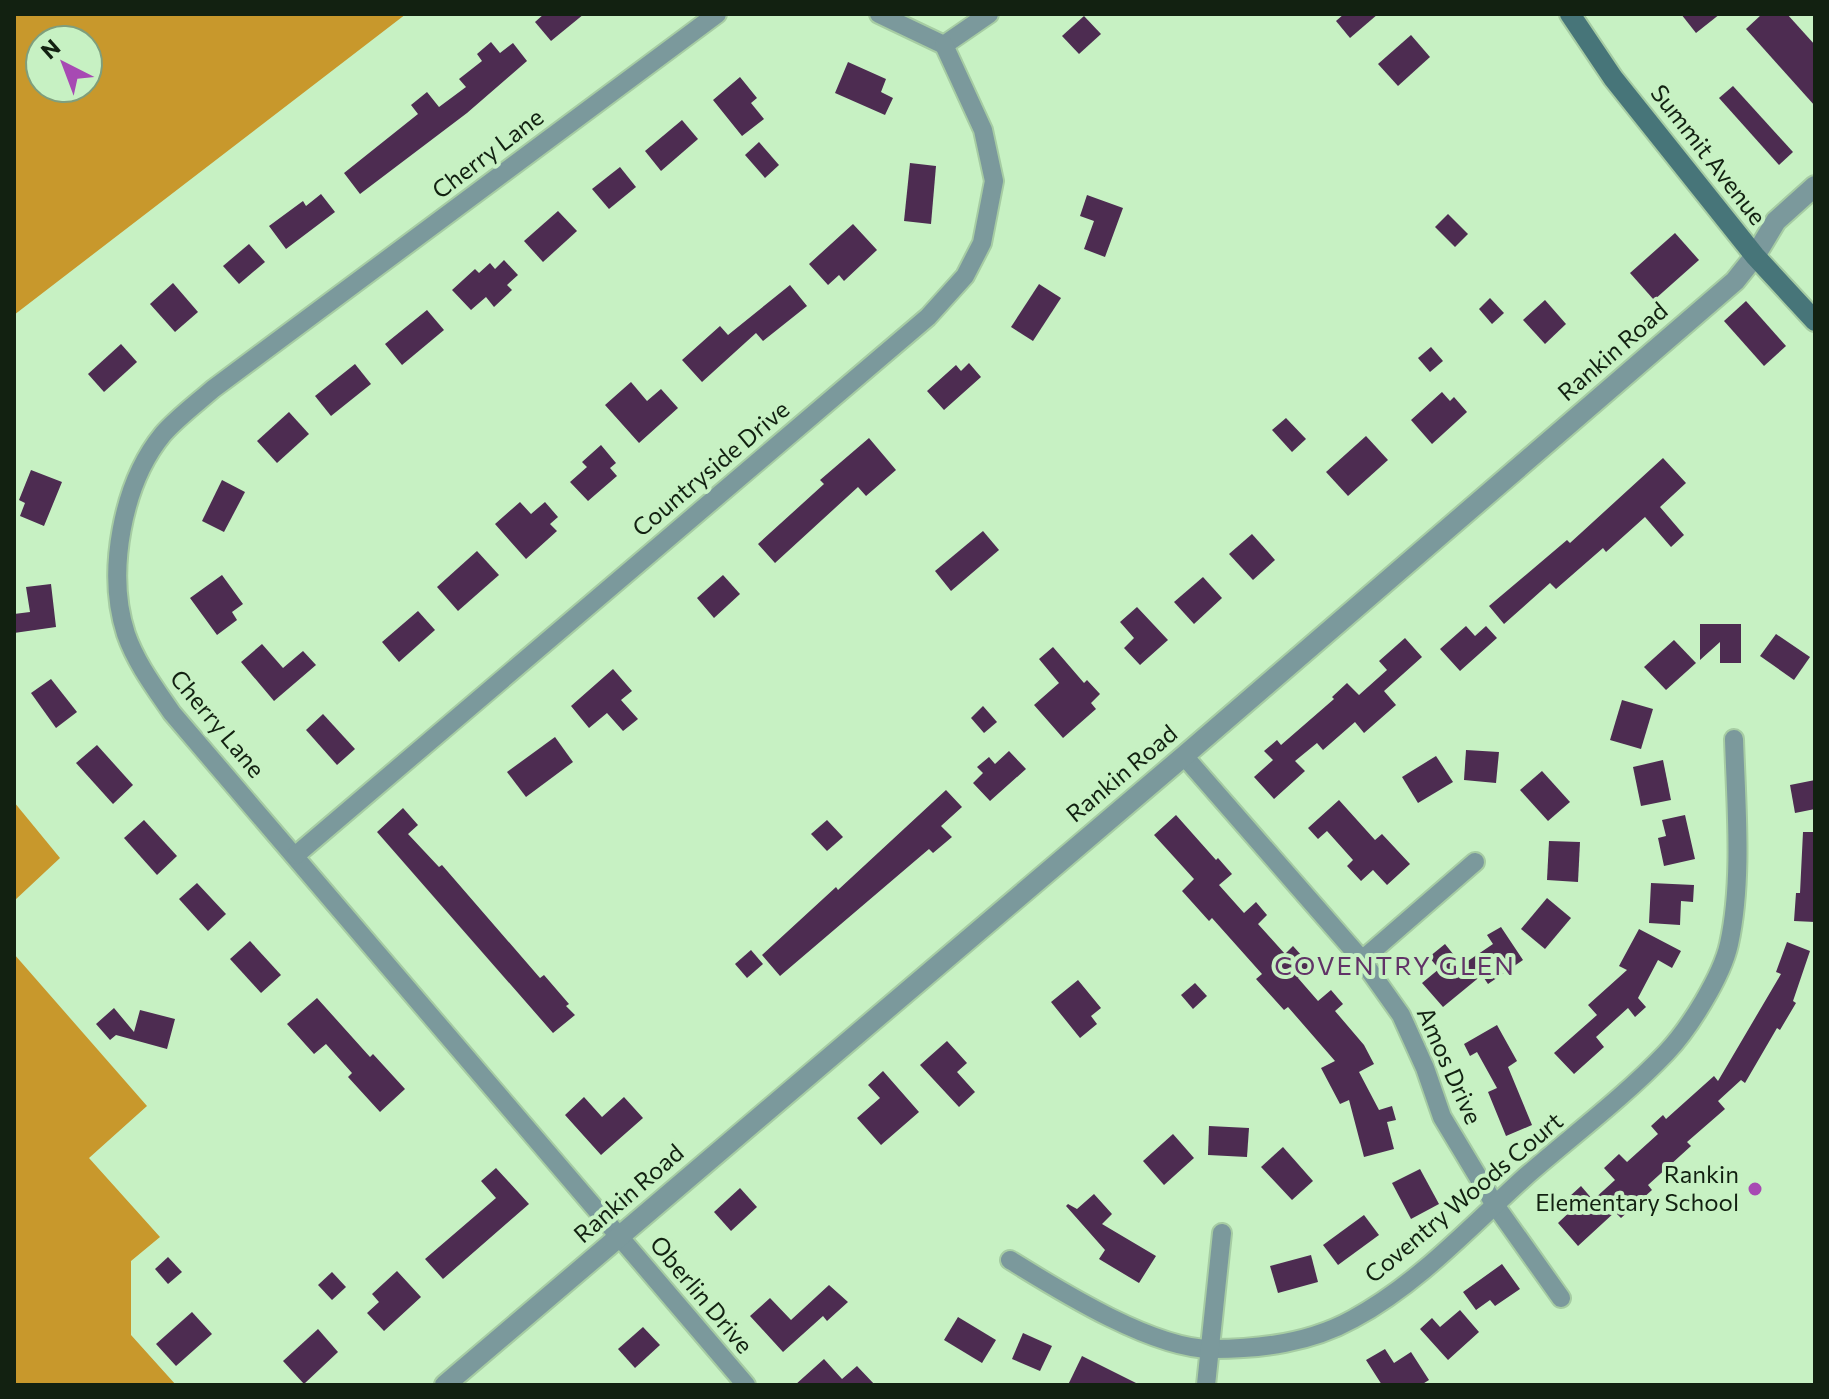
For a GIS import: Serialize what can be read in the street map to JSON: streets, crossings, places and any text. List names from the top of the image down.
{
  "streets": {
    "main road": ["Summit Avenue"],
    "street": [
      "Cherry Lane",
      "Rankin Road",
      "Countryside Drive",
      "Amos Drive",
      "Coventry Woods Court",
      "Oberlin Drive"
    ]
  },
  "crossings": [
    ["Cherry Lane", "Rankin Road"],
    ["Cherry Lane", "Countryside Drive"],
    ["Cherry Lane", "Oberlin Drive"],
    ["Summit Avenue", "Rankin Road"],
    ["Rankin Road", "Amos Drive"],
    ["Rankin Road", "Oberlin Drive"],
    ["Amos Drive", "Coventry Woods Court"]
  ],
  "districts": ["COVENTRY GLEN"],
  "places": ["Rankin Elementary School"],
  "north": "top left"
}
